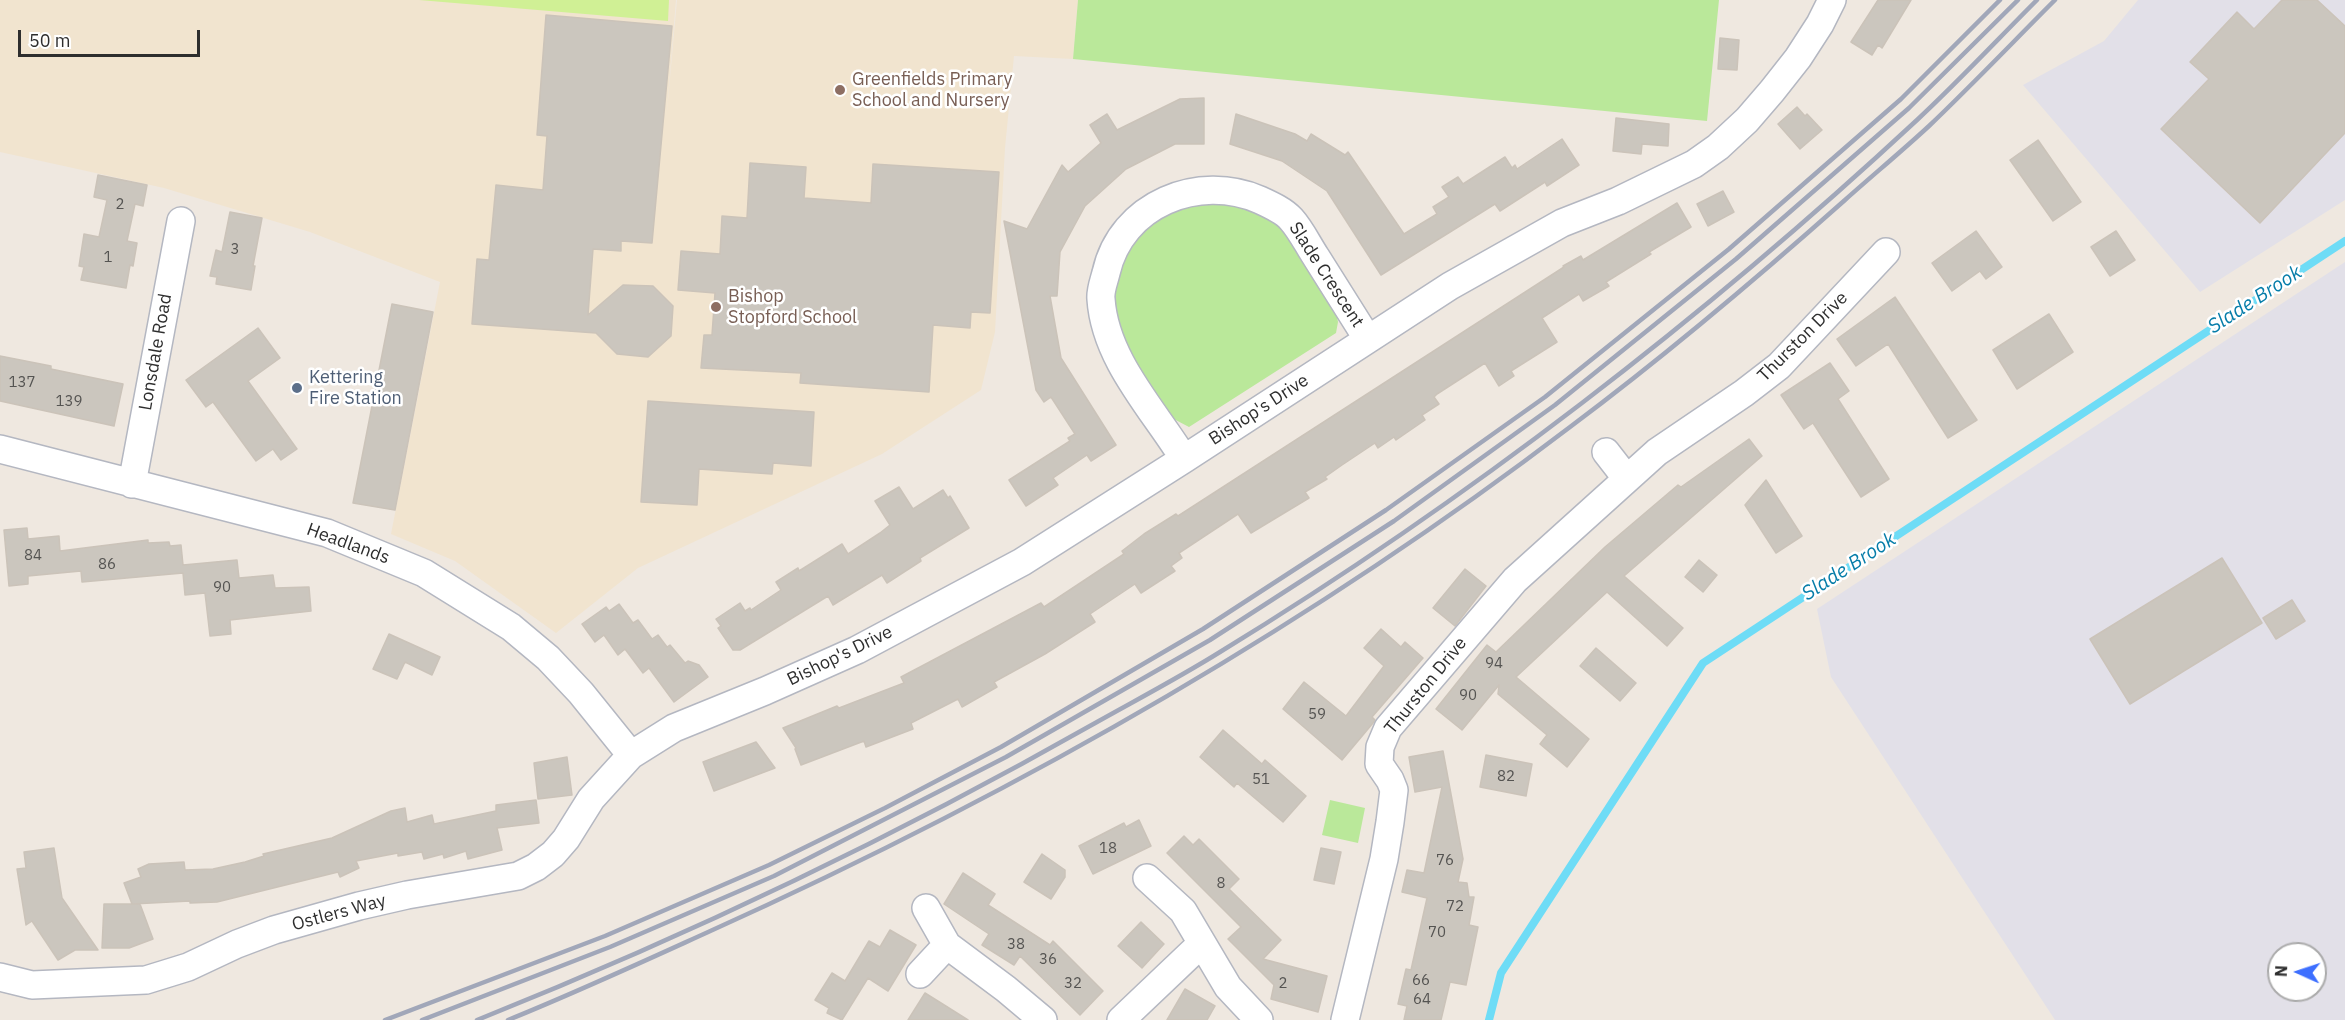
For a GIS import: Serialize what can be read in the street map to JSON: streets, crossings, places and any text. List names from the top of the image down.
{
  "streets": {
    "street": [
      "Slade Crescent",
      "Thurston Drive",
      "Lonsdale Road",
      "Bishop's Drive",
      "Headlands",
      "Ostlers Way"
    ]
  },
  "crossings": [
    ["Slade Crescent", "Bishop's Drive"],
    ["Lonsdale Road", "Headlands"],
    ["Bishop's Drive", "Headlands"],
    ["Bishop's Drive", "Ostlers Way"],
    ["Headlands", "Ostlers Way"]
  ],
  "water": ["Slade Brook"],
  "places": ["Greenfields Primary School and Nursery", "Bishop Stopford School", "Kettering Fire Station"],
  "house_numbers": [
    "2",
    "3",
    "1",
    "137",
    "139",
    "84",
    "86",
    "90",
    "94",
    "90",
    "59",
    "82",
    "51",
    "18",
    "76",
    "8",
    "72",
    "70",
    "38",
    "36",
    "66",
    "32",
    "2",
    "64"
  ],
  "scale_bar": "50 m",
  "north": "left"
}
